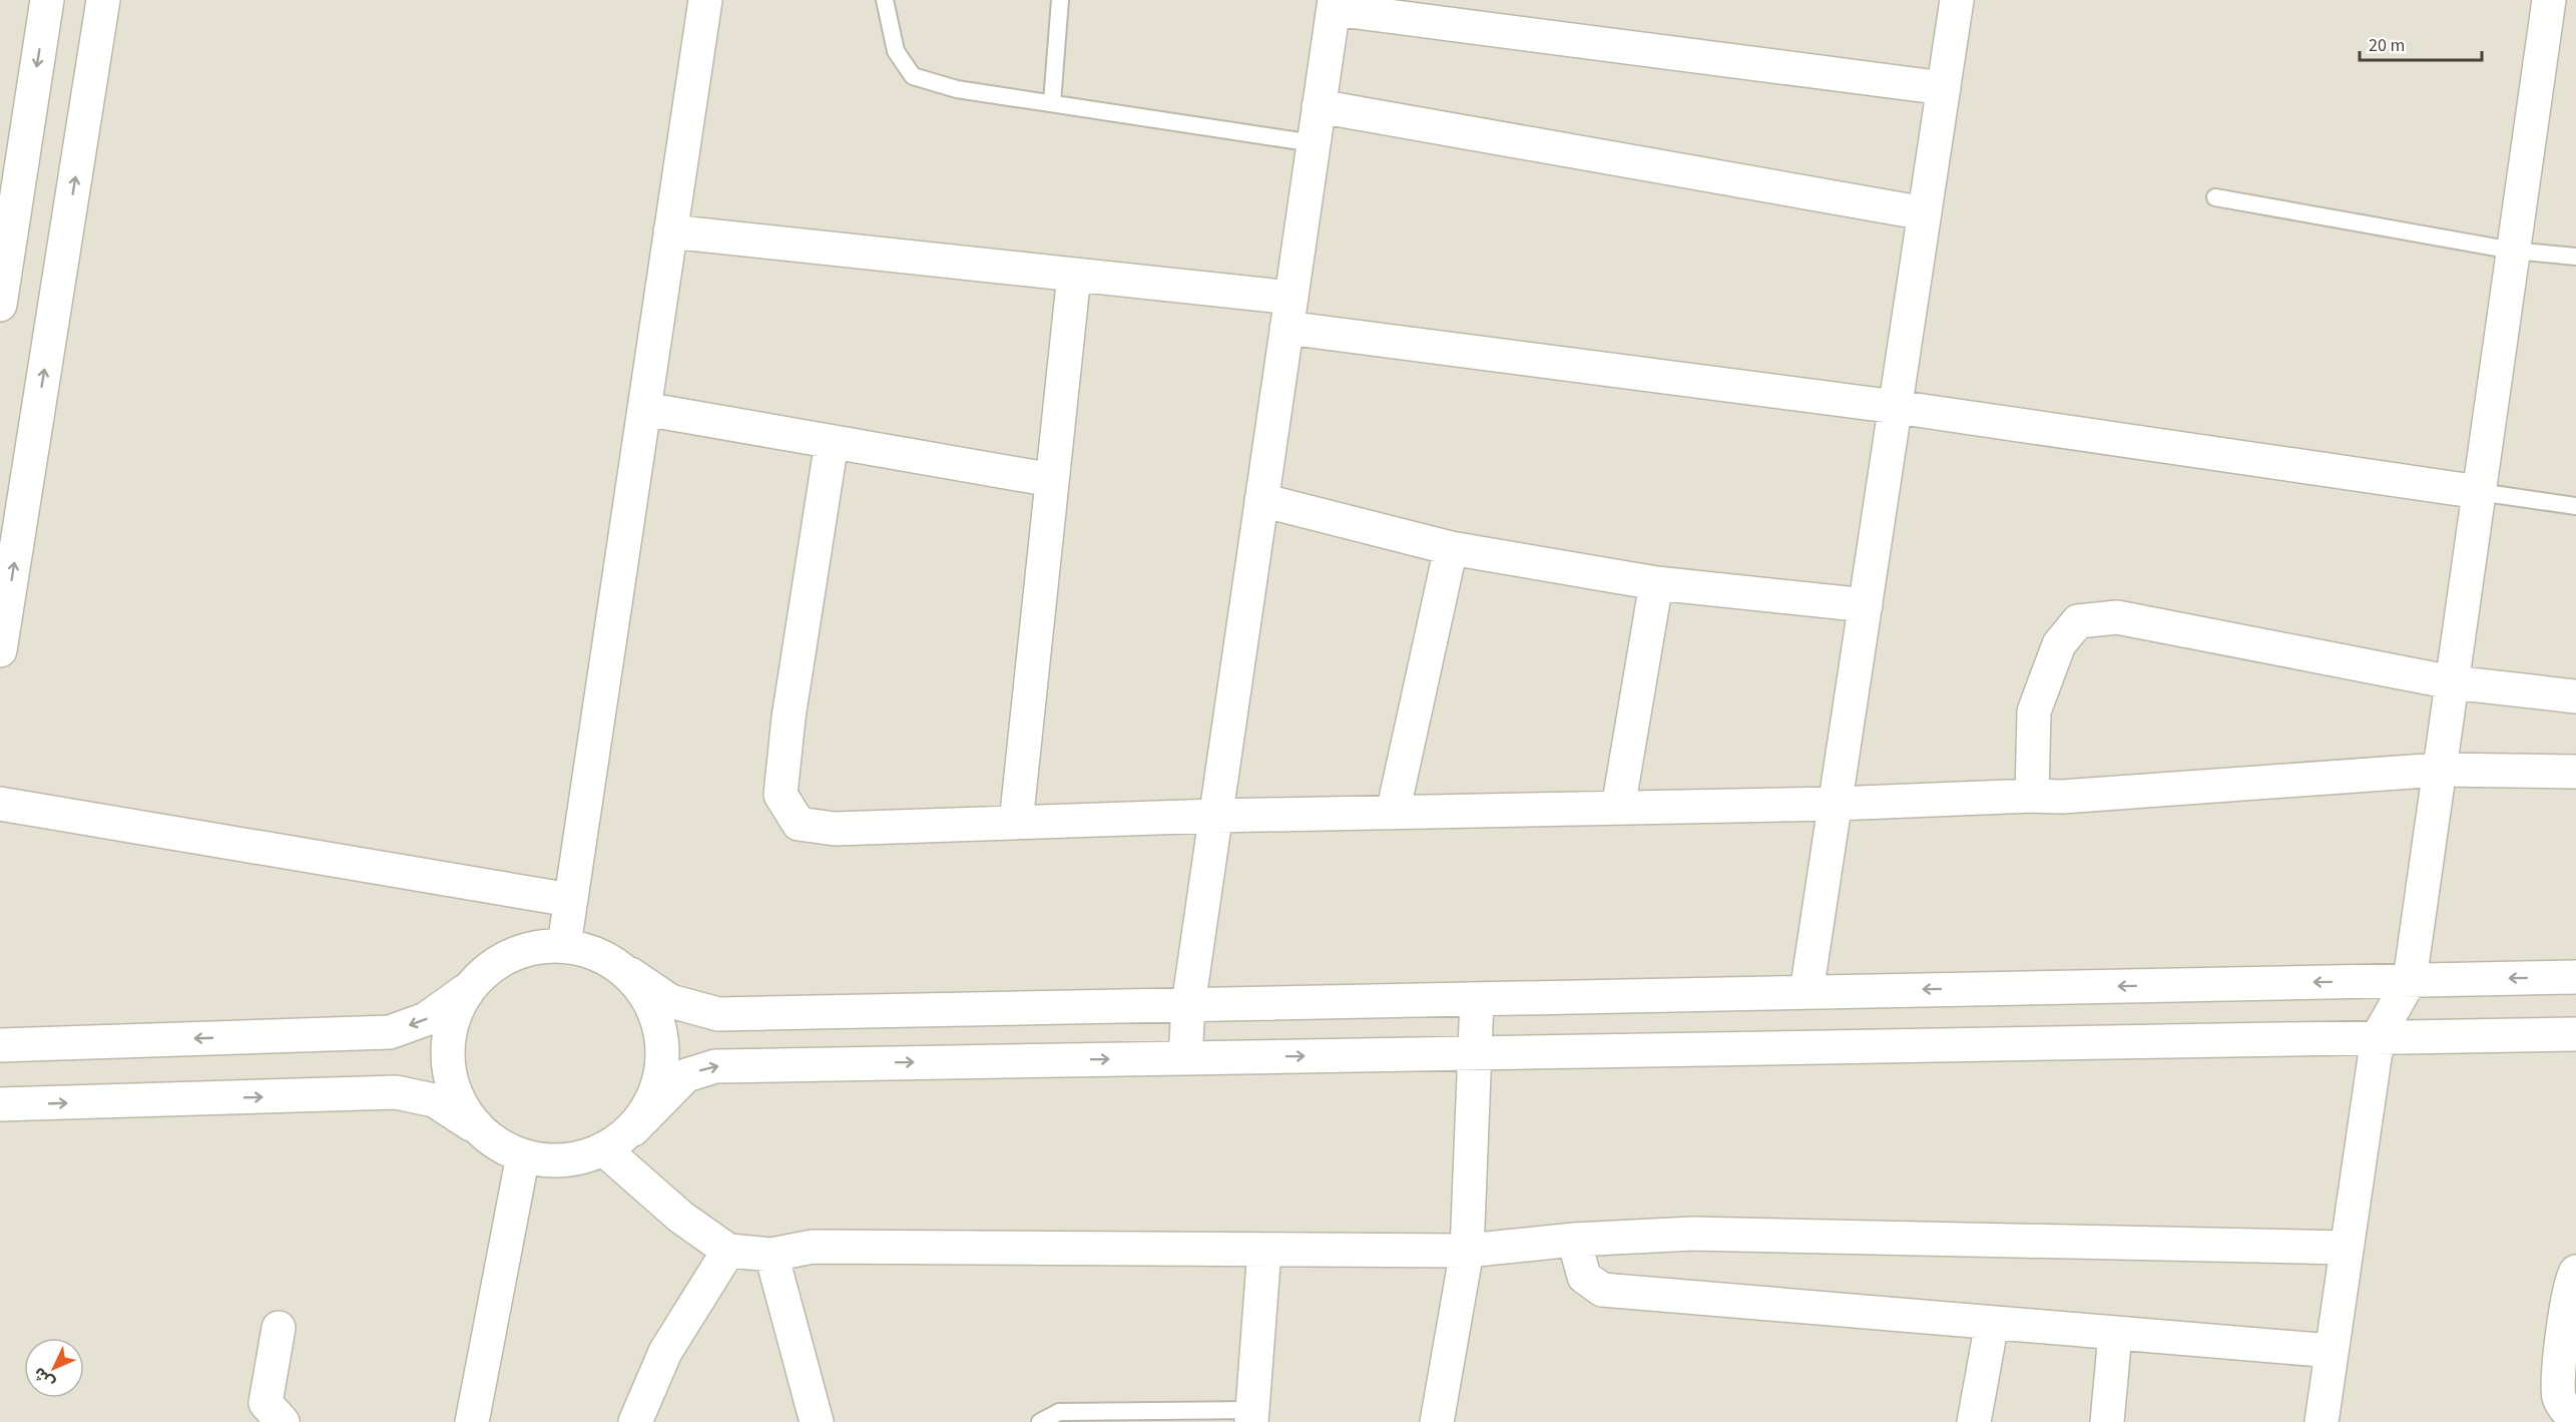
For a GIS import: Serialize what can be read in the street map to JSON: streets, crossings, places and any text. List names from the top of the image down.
{
  "scale_bar": "20 m",
  "north": "bottom left"
}
